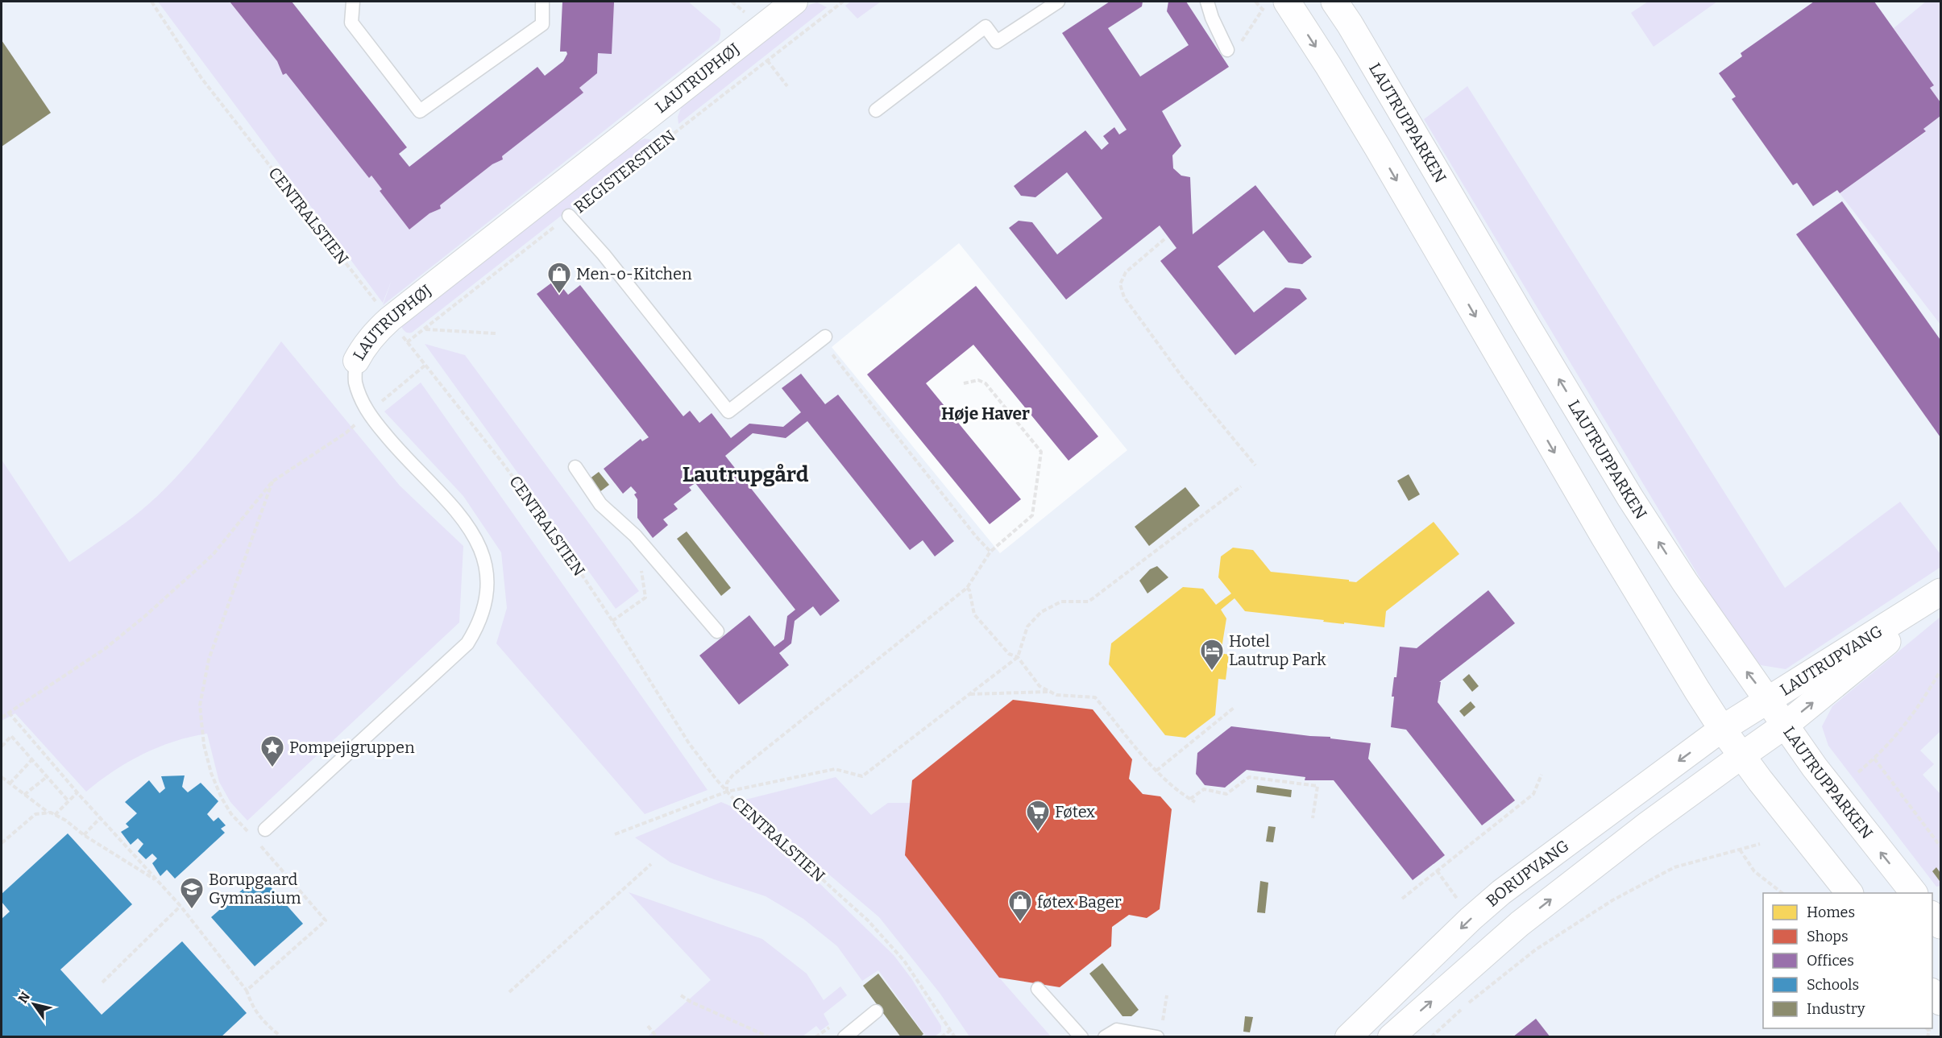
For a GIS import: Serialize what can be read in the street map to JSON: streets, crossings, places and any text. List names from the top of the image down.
{
  "streets": {
    "street": [
      "LAUTRUPHØJ",
      "LAUTRUPPARKEN",
      "LAUTRUPVANG",
      "BORUPVANG"
    ],
    "path": ["REGISTERSTIEN", "CENTRALSTIEN"]
  },
  "crossings": [
    ["LAUTRUPHØJ", "CENTRALSTIEN"],
    ["LAUTRUPPARKEN", "LAUTRUPVANG"],
    ["REGISTERSTIEN", "CENTRALSTIEN"],
    ["LAUTRUPVANG", "BORUPVANG"]
  ],
  "districts": ["Høje Haver", "Lautrupgård"],
  "places": {
    "shop": ["Men-o-Kitchen", "føtex Bager"],
    "hotel": ["Hotel Lautrup Park"],
    "place": ["Pompejigruppen"],
    "supermarket": ["Føtex"],
    "school or university": ["Borupgaard Gymnasium"]
  },
  "legend": [
    "Homes",
    "Shops",
    "Offices",
    "Schools",
    "Industry"
  ],
  "north": "top left"
}
